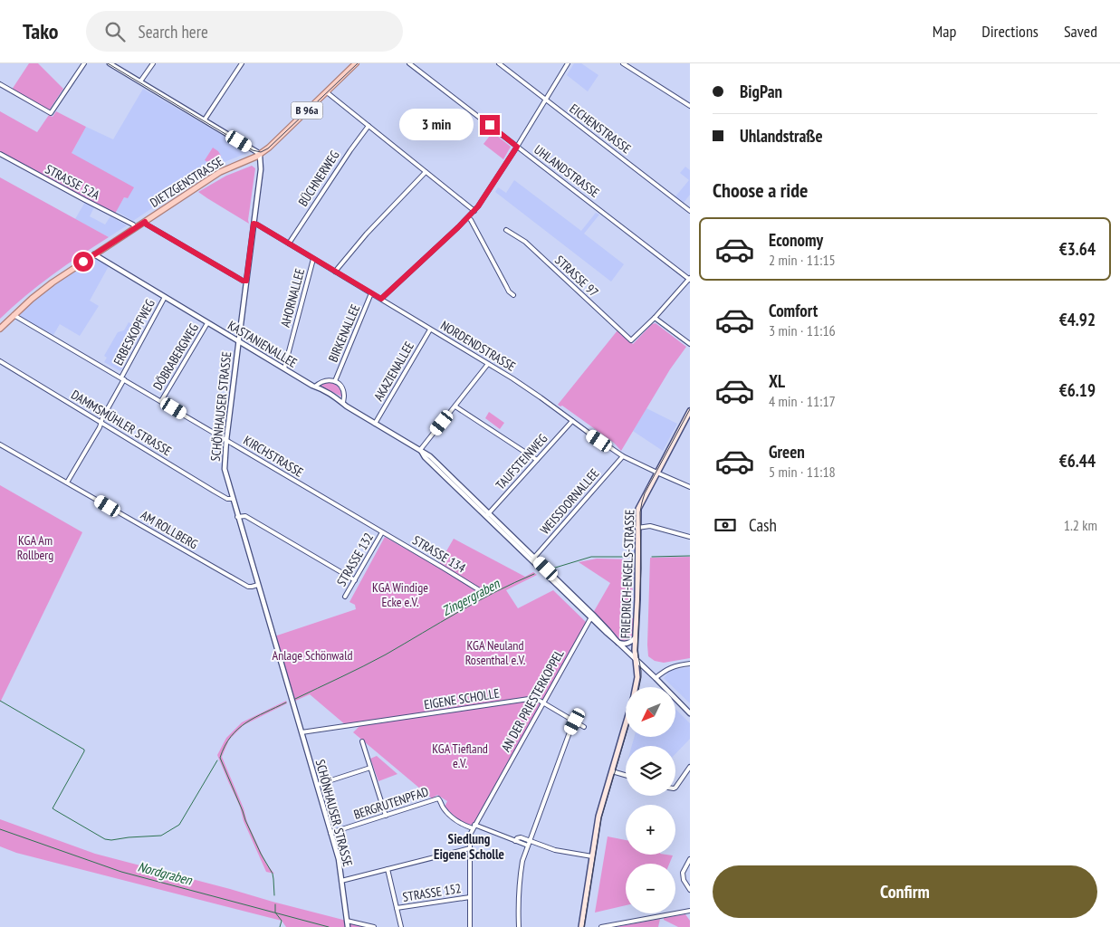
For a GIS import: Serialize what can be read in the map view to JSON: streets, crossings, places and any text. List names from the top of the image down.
{
  "streets": {
    "main road": ["B 96a", "DIETZGENSTRASSE", "FRIEDRICH-ENGELS-STRASSE"],
    "street": [
      "EICHENSTRASSE",
      "UHLANDSTRASSE",
      "BÜCHNERWEG",
      "STRASSE 52A",
      "STRASSE 97",
      "AHORNALLEE",
      "ERBESKOPFWEG",
      "BIRKENALLEE",
      "KASTANIENALLEE",
      "NORDENDSTRASSE",
      "DÖBRABERGWEG",
      "AKAZIENALLEE",
      "SCHÖNHAUSER STRASSE",
      "DAMMSMÜHLER STRASSE",
      "KIRCHSTRASSE",
      "TAUFSTEINWEG",
      "WEISSDORNALLEE",
      "AM ROLLBERG",
      "STRASSE 134",
      "STRASSE 132",
      "EIGENE SCHOLLE",
      "AN DER PRIESTERKOPPEL",
      "BERGRUTENPFAD",
      "STRASSE 152"
    ]
  },
  "crossings": [
    ["BÜCHNERWEG", "NORDENDSTRASSE"],
    ["STRASSE 52A", "DIETZGENSTRASSE"],
    ["DIETZGENSTRASSE", "KASTANIENALLEE"],
    ["DIETZGENSTRASSE", "SCHÖNHAUSER STRASSE"],
    ["DIETZGENSTRASSE", "KIRCHSTRASSE"],
    ["AHORNALLEE", "KASTANIENALLEE"],
    ["AHORNALLEE", "NORDENDSTRASSE"],
    ["ERBESKOPFWEG", "KASTANIENALLEE"],
    ["ERBESKOPFWEG", "DAMMSMÜHLER STRASSE"],
    ["ERBESKOPFWEG", "KIRCHSTRASSE"],
    ["ERBESKOPFWEG", "AM ROLLBERG"],
    ["BIRKENALLEE", "KASTANIENALLEE"],
    ["BIRKENALLEE", "NORDENDSTRASSE"],
    ["KASTANIENALLEE", "DÖBRABERGWEG"],
    ["KASTANIENALLEE", "AKAZIENALLEE"],
    ["KASTANIENALLEE", "SCHÖNHAUSER STRASSE"],
    ["KASTANIENALLEE", "TAUFSTEINWEG"],
    ["KASTANIENALLEE", "WEISSDORNALLEE"],
    ["KASTANIENALLEE", "FRIEDRICH-ENGELS-STRASSE"],
    ["KASTANIENALLEE", "AN DER PRIESTERKOPPEL"],
    ["NORDENDSTRASSE", "AKAZIENALLEE"],
    ["NORDENDSTRASSE", "SCHÖNHAUSER STRASSE"],
    ["NORDENDSTRASSE", "TAUFSTEINWEG"],
    ["NORDENDSTRASSE", "WEISSDORNALLEE"],
    ["NORDENDSTRASSE", "FRIEDRICH-ENGELS-STRASSE"],
    ["DÖBRABERGWEG", "KIRCHSTRASSE"],
    ["SCHÖNHAUSER STRASSE", "DAMMSMÜHLER STRASSE"],
    ["SCHÖNHAUSER STRASSE", "KIRCHSTRASSE"],
    ["SCHÖNHAUSER STRASSE", "AM ROLLBERG"],
    ["SCHÖNHAUSER STRASSE", "EIGENE SCHOLLE"],
    ["SCHÖNHAUSER STRASSE", "BERGRUTENPFAD"],
    ["KIRCHSTRASSE", "STRASSE 134"],
    ["KIRCHSTRASSE", "STRASSE 132"],
    ["STRASSE 134", "STRASSE 132"],
    ["EIGENE SCHOLLE", "AN DER PRIESTERKOPPEL"],
    ["AN DER PRIESTERKOPPEL", "BERGRUTENPFAD"],
    ["AN DER PRIESTERKOPPEL", "STRASSE 152"]
  ],
  "districts": ["Siedlung Eigene Scholle"],
  "water": ["Zingergraben", "Nordgraben"],
  "parks": [
    "KGA Am Rollberg",
    "KGA Windige Ecke e.V.",
    "KGA Neuland Rosenthal e.V.",
    "Anlage Schönwald",
    "KGA Tiefland e.V."
  ],
  "north": "bottom left",
  "page": {
    "header": "Tako",
    "search": "Search here",
    "nav": ["Map", "Directions", "Saved"],
    "banner": ["BigPan", "Uhlandstraße"],
    "bubble": "3 min",
    "heading": "Choose a ride",
    "list": [
      {
        "name": "Economy",
        "note": "2 min · 11:15",
        "value": "€3.64"
      },
      {
        "name": "Comfort",
        "note": "3 min · 11:16",
        "value": "€4.92"
      },
      {
        "name": "XL",
        "note": "4 min · 11:17",
        "value": "€6.19"
      },
      {
        "name": "Green",
        "note": "5 min · 11:18",
        "value": "€6.44"
      }
    ],
    "pay": ["Cash", "1.2 km"],
    "map_buttons": ["+", "−"],
    "buttons": "Confirm"
  }
}
